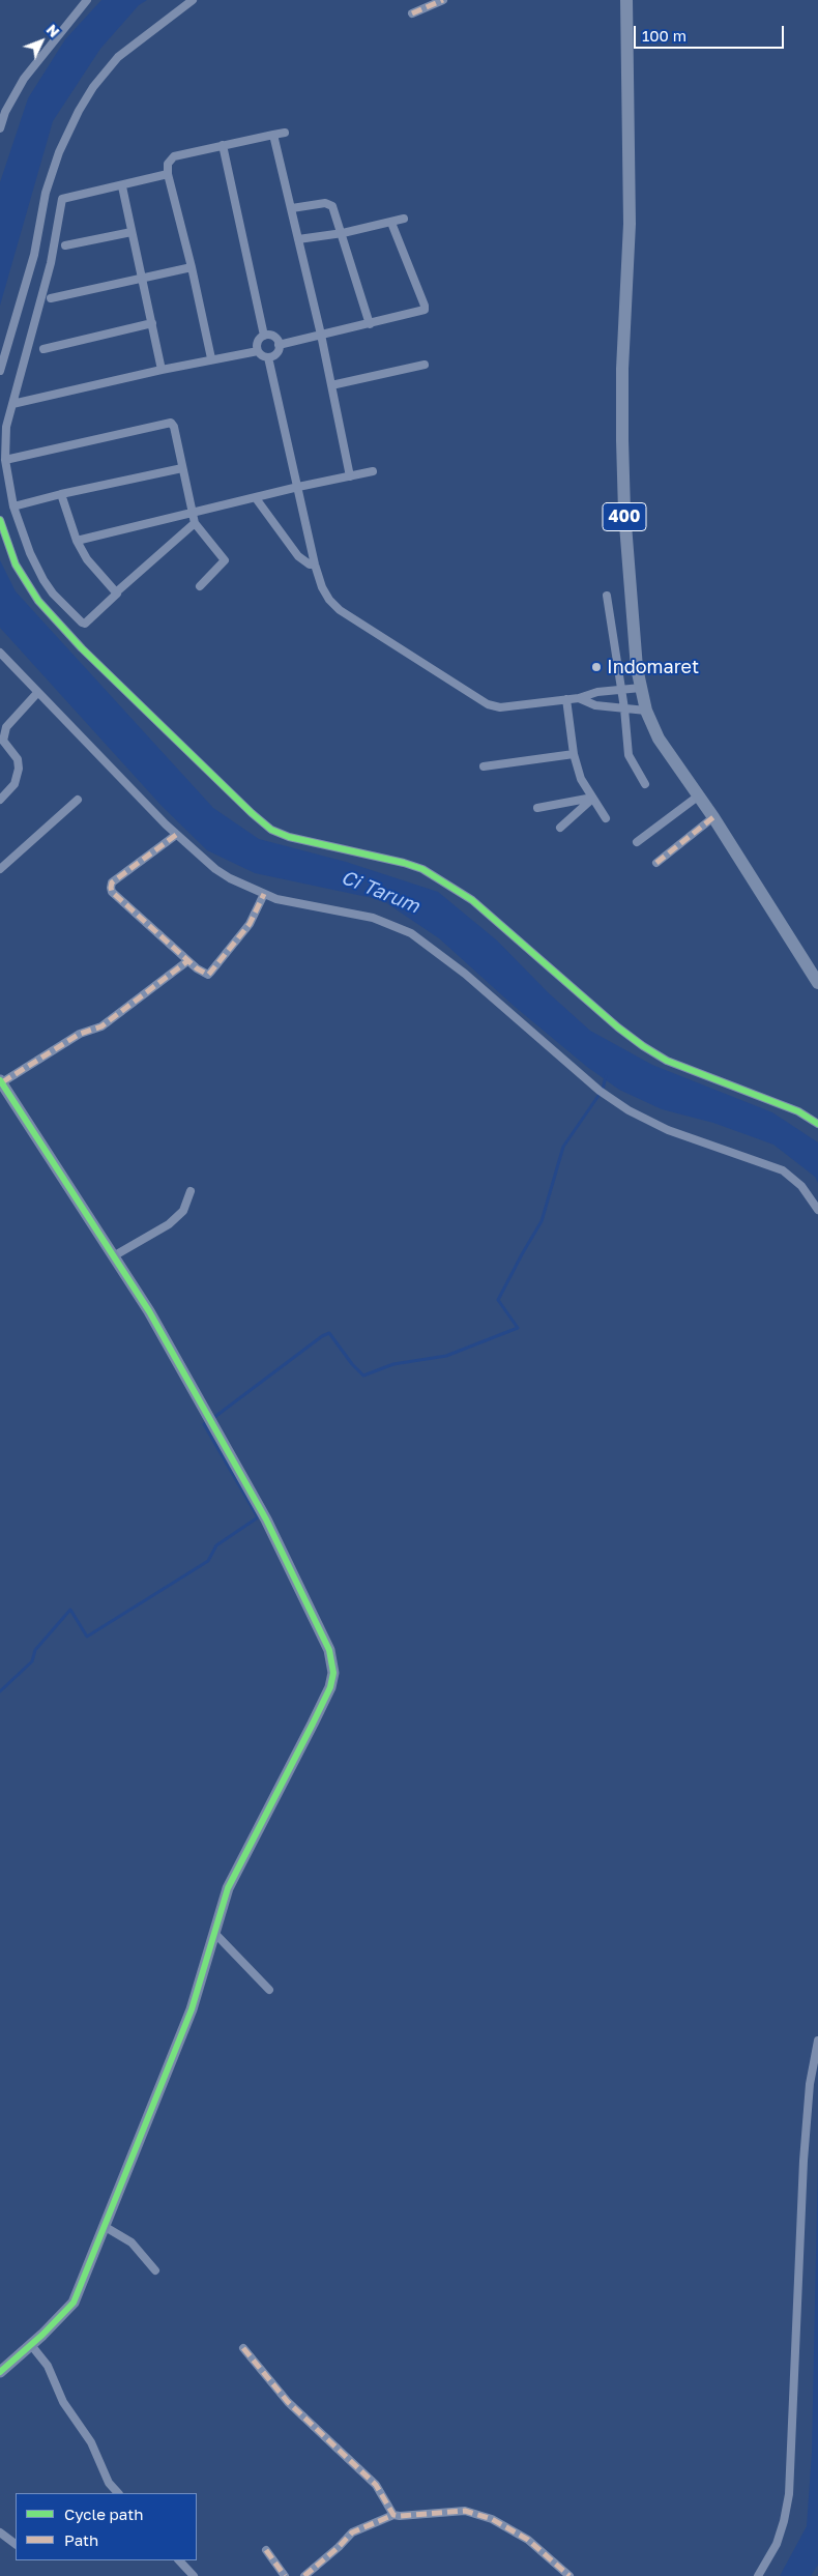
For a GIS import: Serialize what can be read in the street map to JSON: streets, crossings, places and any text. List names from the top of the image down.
{
  "streets": {
    "main road": ["400"]
  },
  "water": ["Ci Tarum"],
  "places": ["Indomaret"],
  "legend": ["Cycle path", "Path"],
  "scale_bar": "100 m",
  "north": "top right"
}
